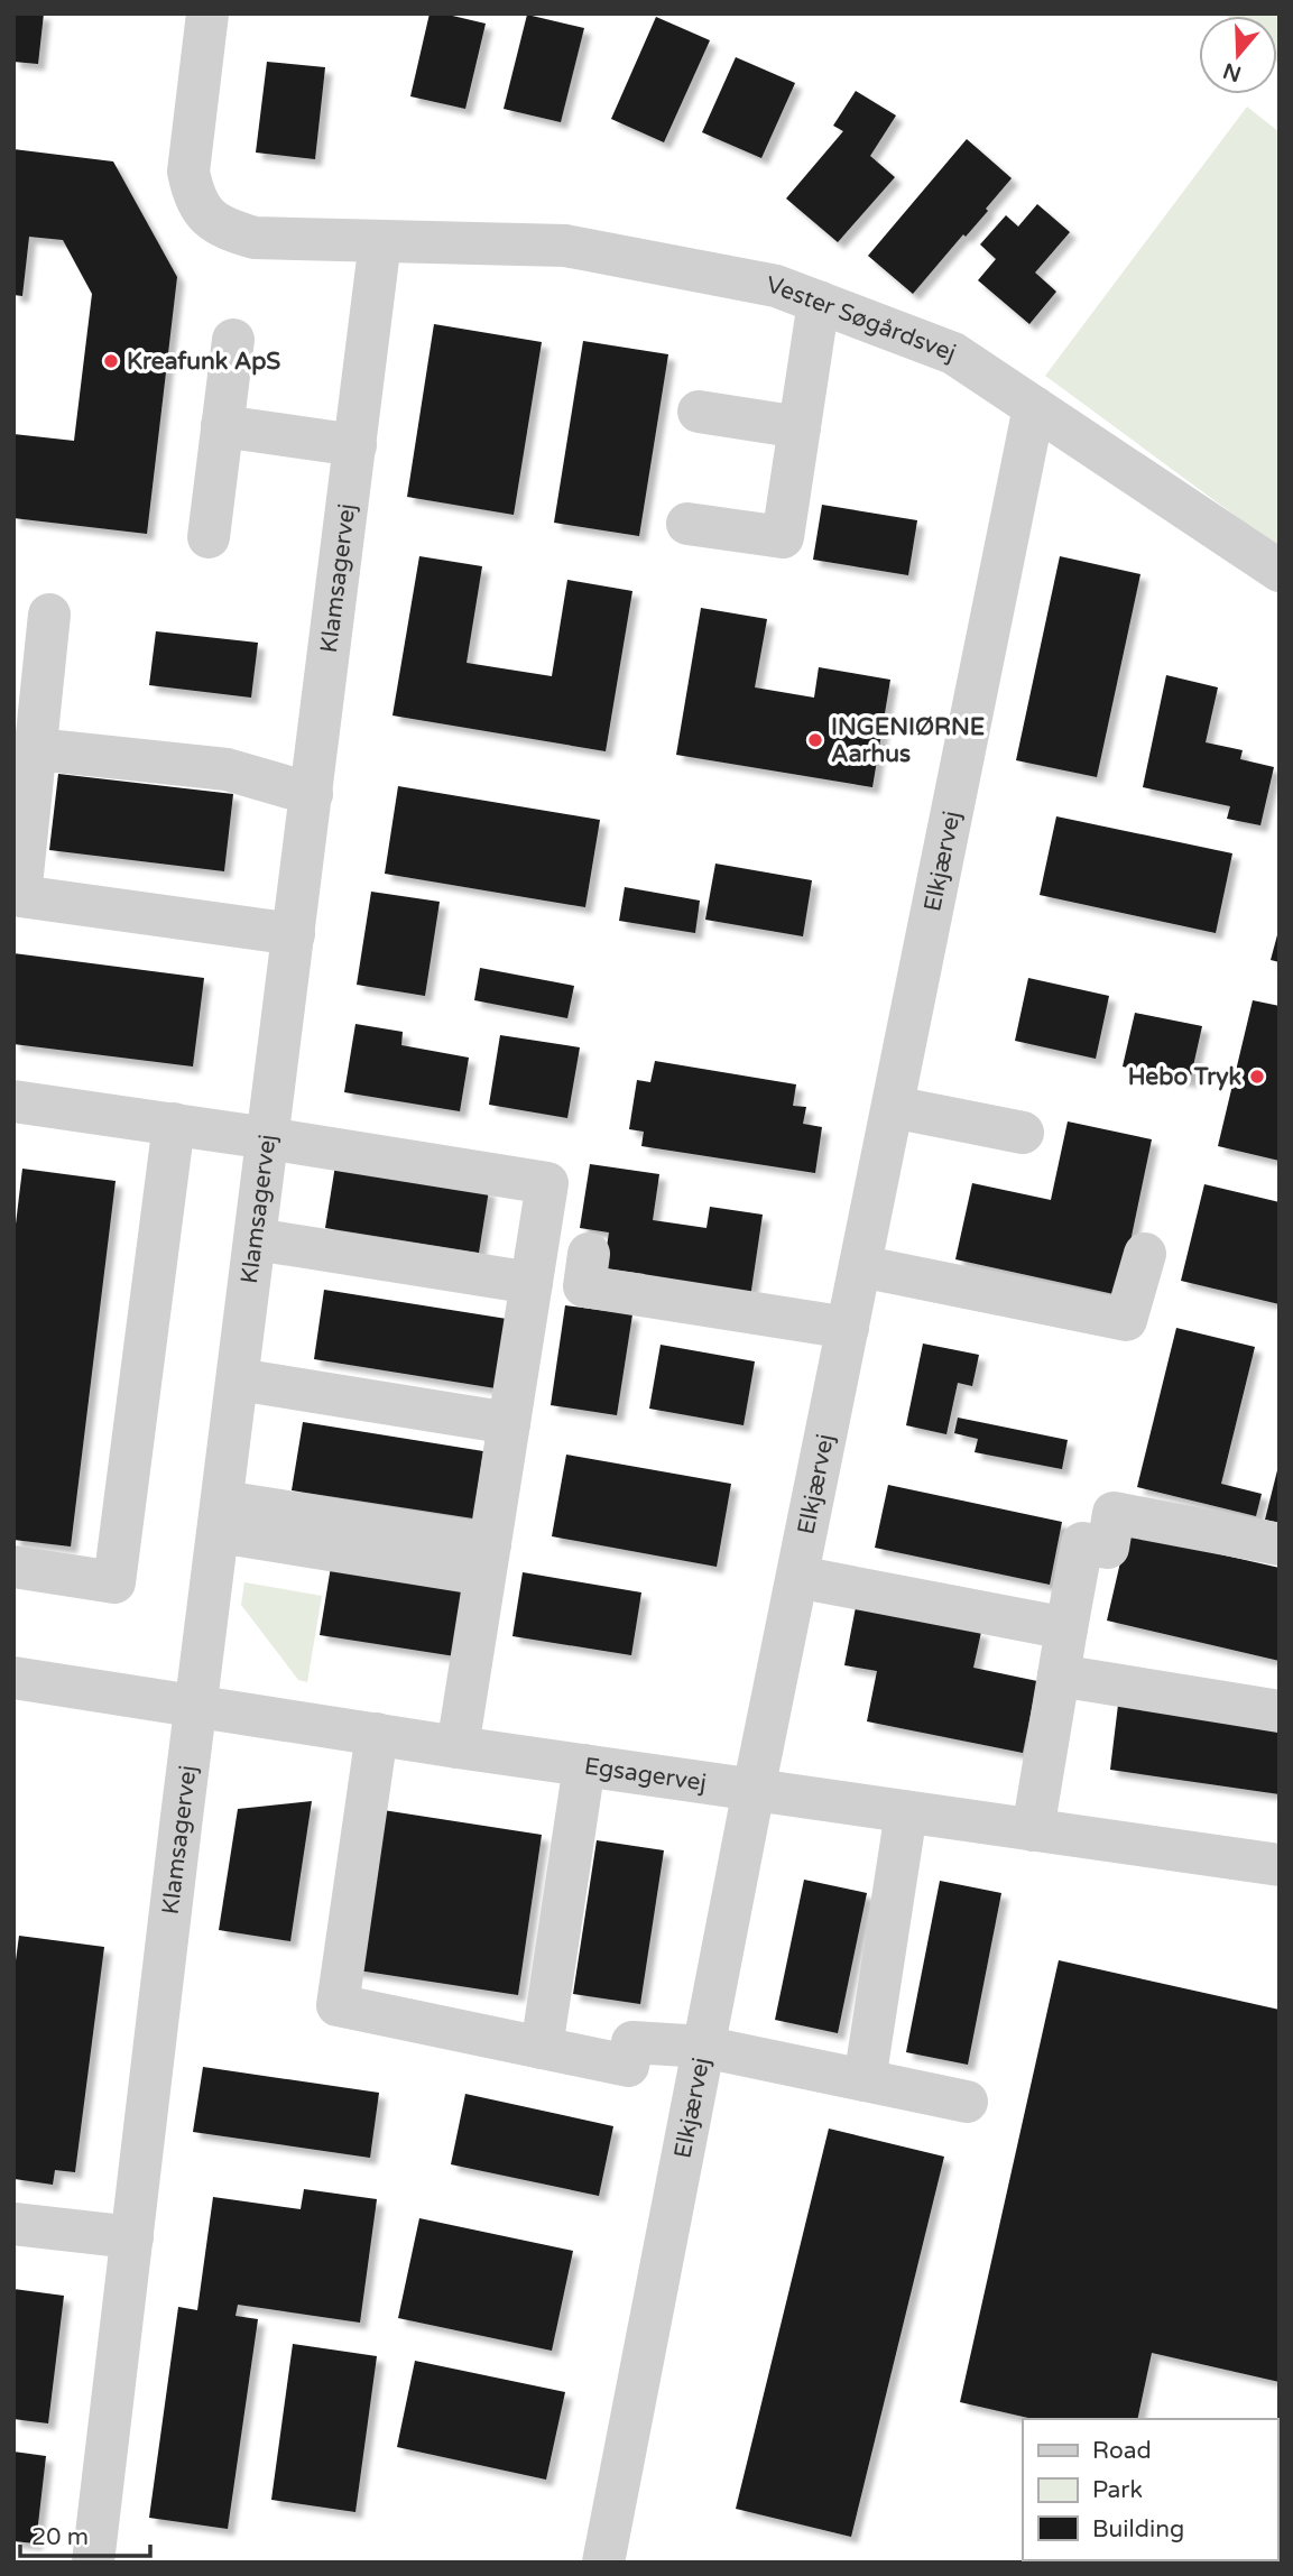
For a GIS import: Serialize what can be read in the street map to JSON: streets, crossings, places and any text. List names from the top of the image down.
{
  "streets": {
    "street": [
      "Vester Søgårdsvej",
      "Klamsagervej",
      "Elkjærvej",
      "Egsagervej"
    ]
  },
  "crossings": [
    ["Vester Søgårdsvej", "Klamsagervej"],
    ["Vester Søgårdsvej", "Elkjærvej"],
    ["Klamsagervej", "Egsagervej"],
    ["Elkjærvej", "Egsagervej"]
  ],
  "places": ["Kreafunk ApS", "INGENIØRNE Aarhus", "Hebo Tryk"],
  "legend": ["Road", "Park", "Building"],
  "scale_bar": "20 m",
  "north": "bottom"
}
